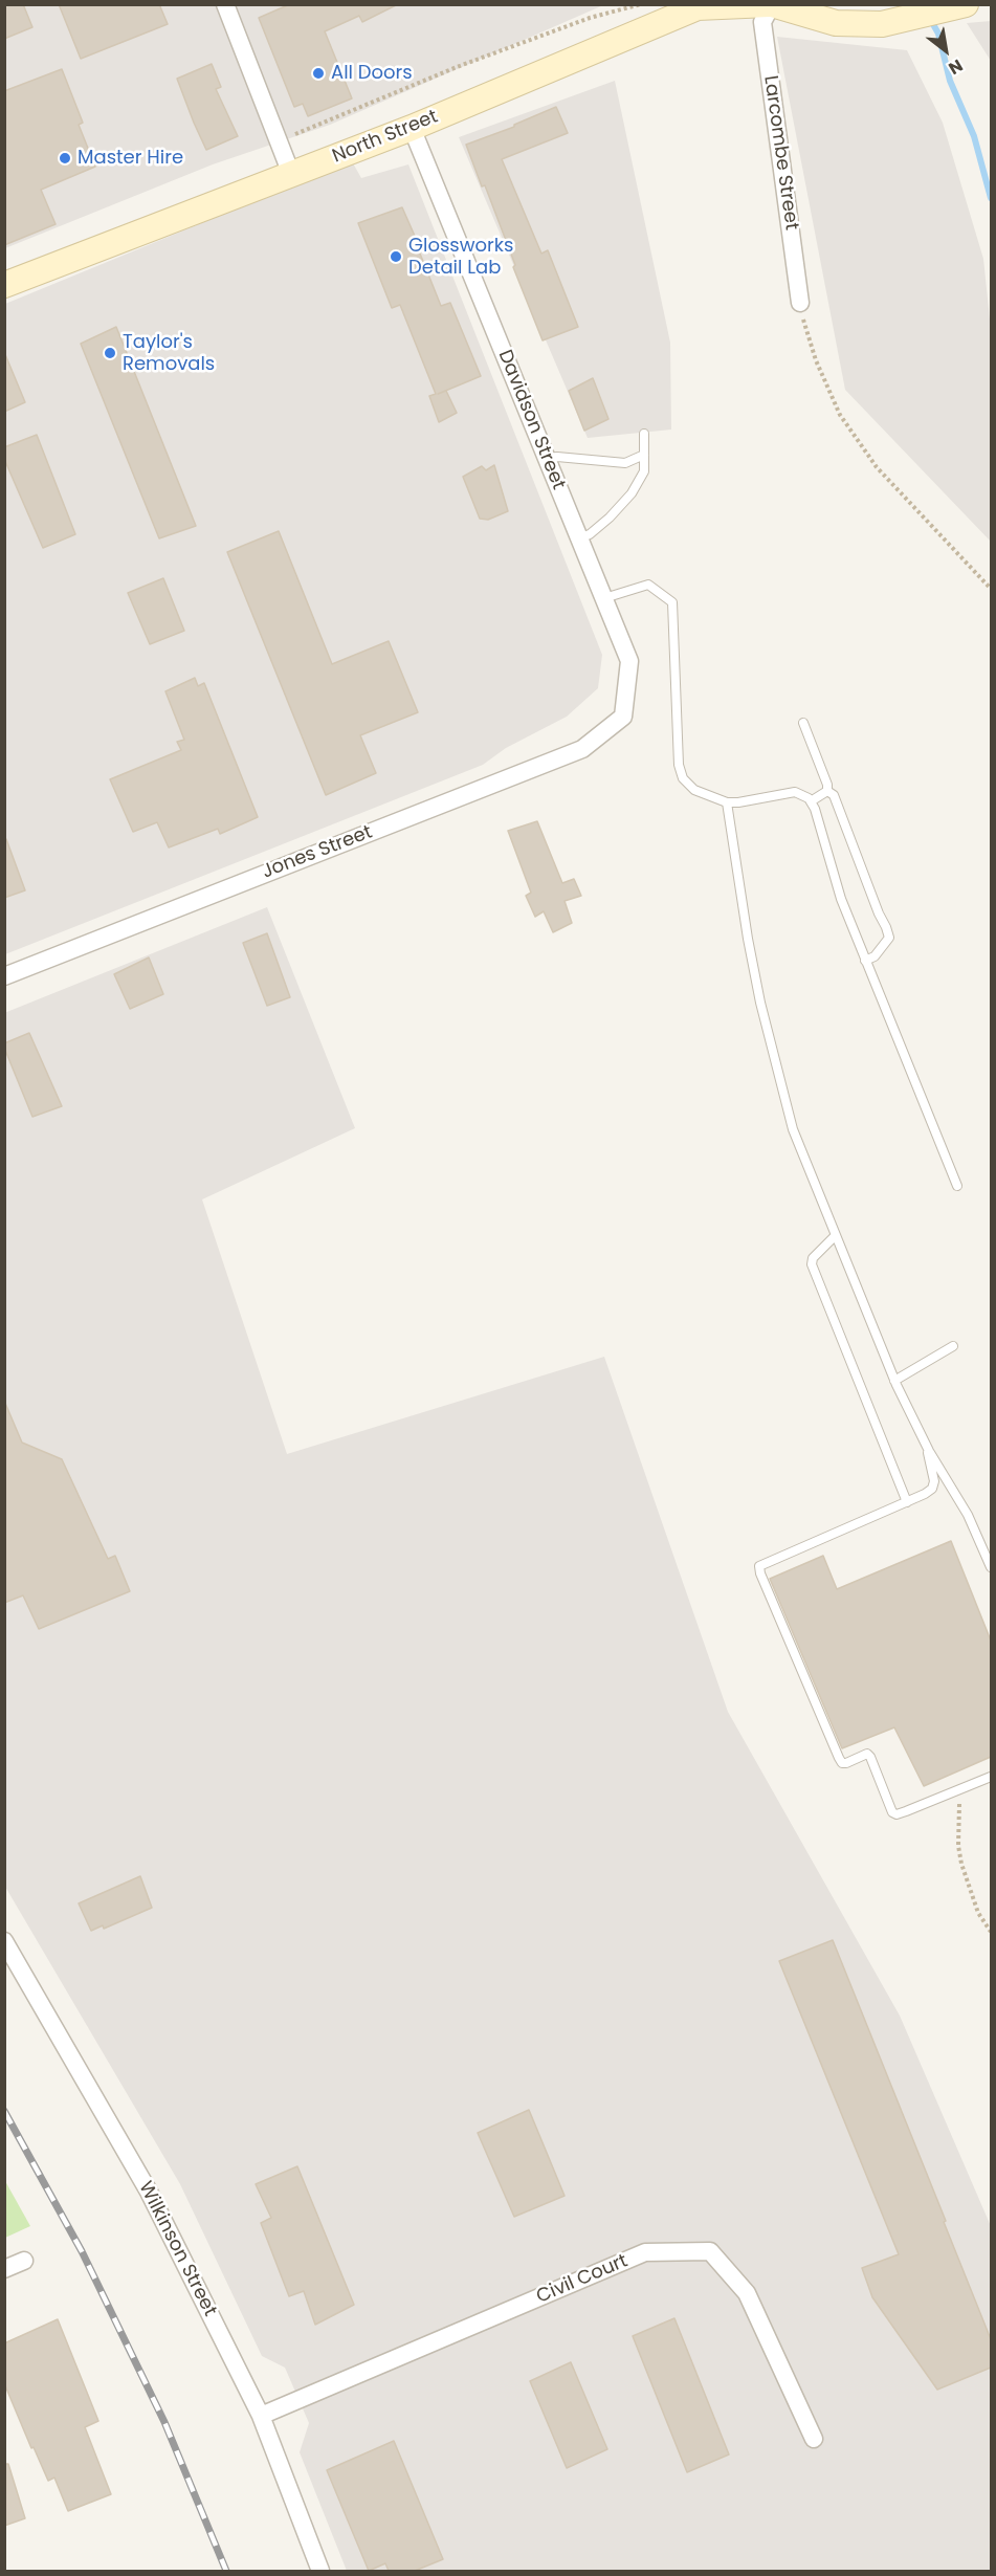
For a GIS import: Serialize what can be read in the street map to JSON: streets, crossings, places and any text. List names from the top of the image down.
{
  "streets": {
    "street": [
      "North Street",
      "Larcombe Street",
      "Davidson Street",
      "Jones Street",
      "Wilkinson Street",
      "Civil Court"
    ]
  },
  "crossings": [
    ["North Street", "Larcombe Street"],
    ["North Street", "Davidson Street"],
    ["Davidson Street", "Jones Street"],
    ["Wilkinson Street", "Civil Court"]
  ],
  "places": [
    "All Doors",
    "Master Hire",
    "Glossworks Detail Lab",
    "Taylor's Removals"
  ],
  "north": "bottom right"
}
